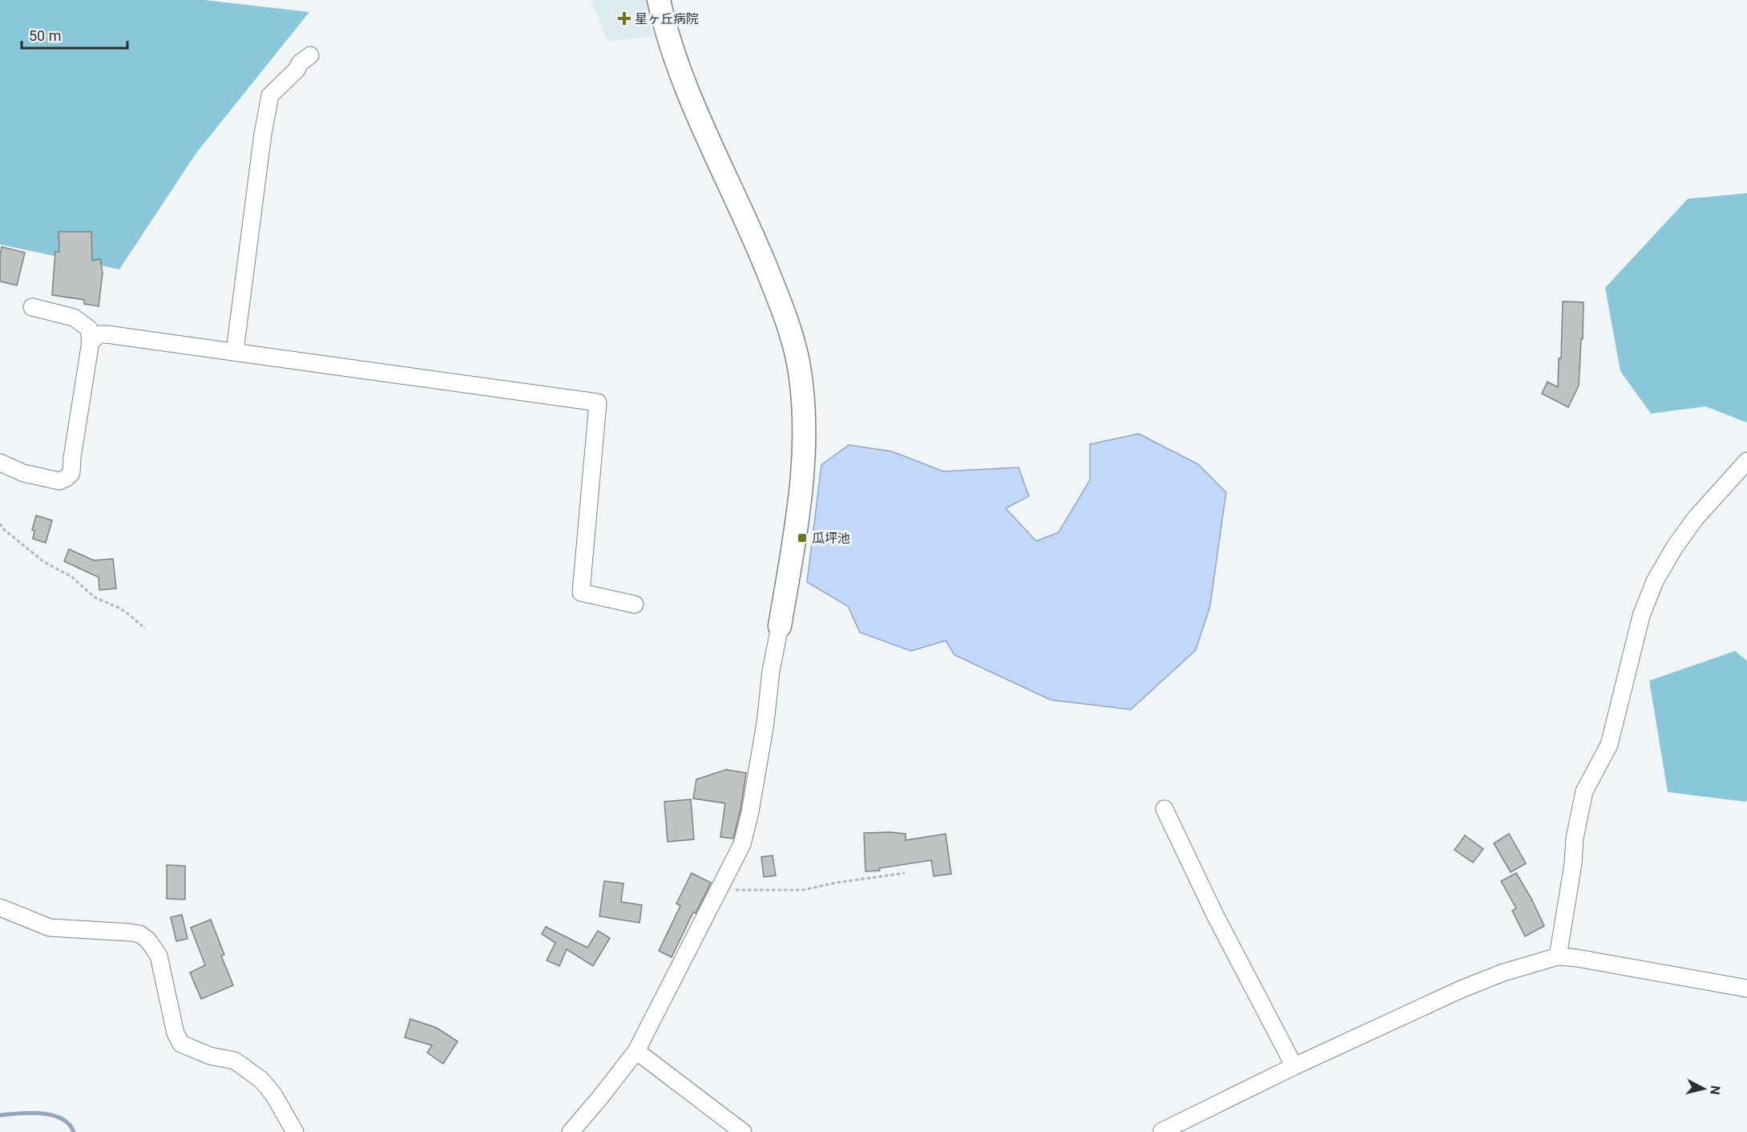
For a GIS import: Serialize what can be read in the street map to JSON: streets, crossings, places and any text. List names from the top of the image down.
{
  "places": {
    "health": ["星ヶ丘病院"],
    "transit": ["瓜坪池"]
  },
  "scale_bar": "50 m",
  "north": "right"
}
